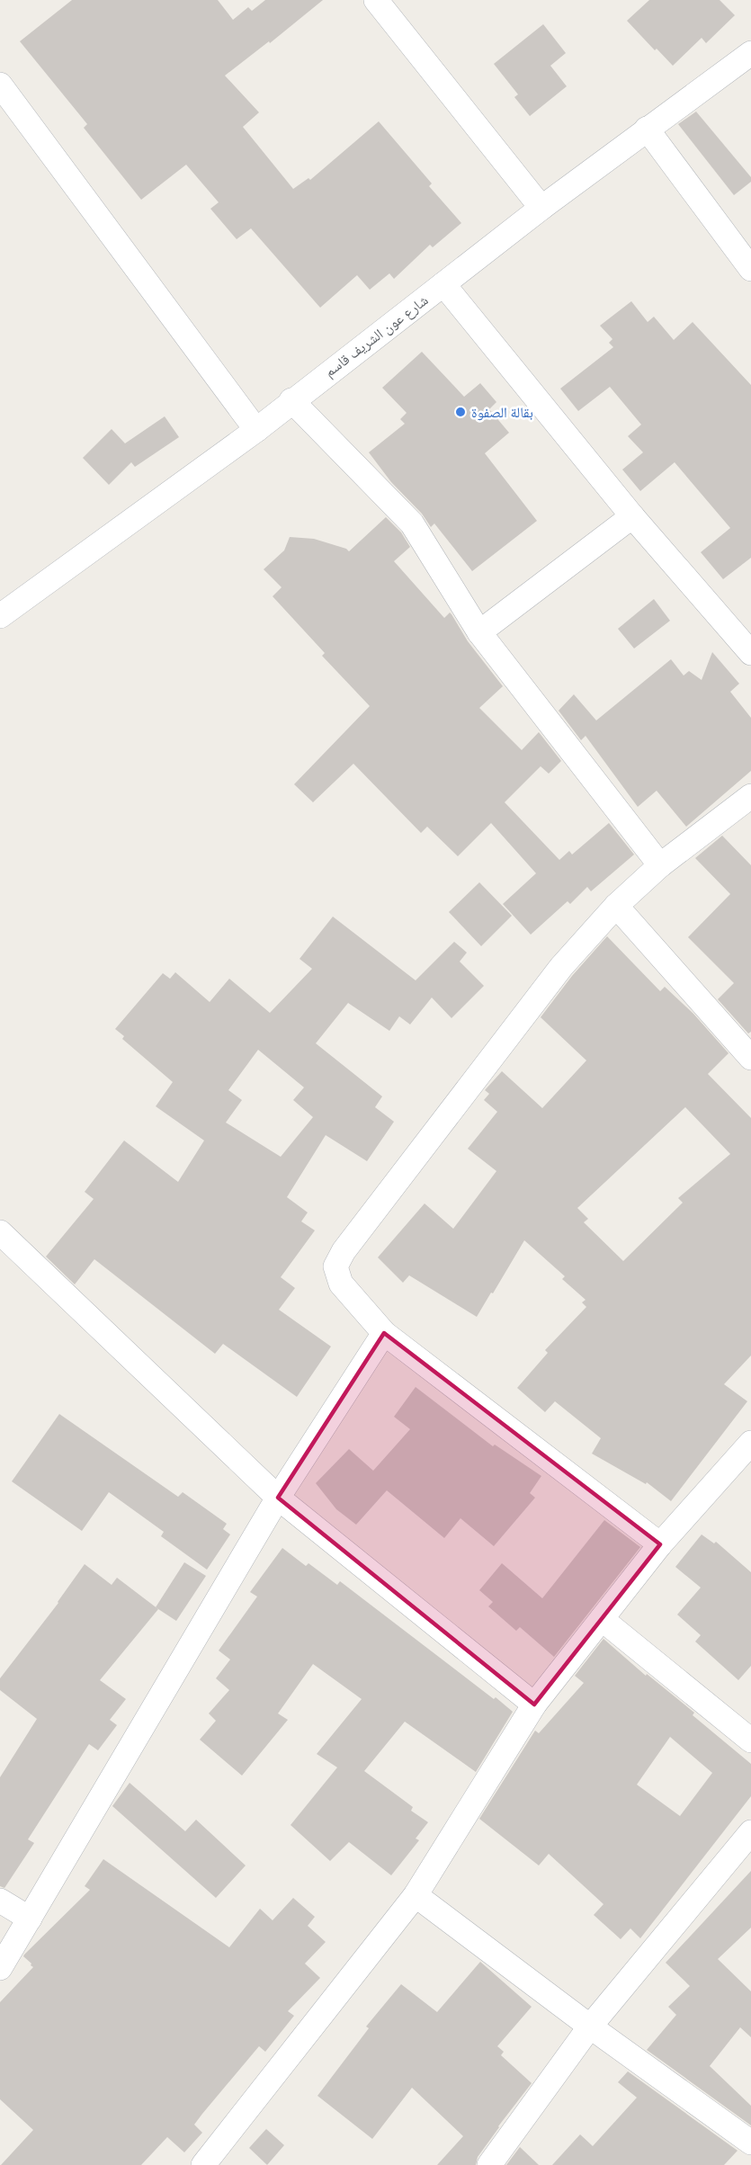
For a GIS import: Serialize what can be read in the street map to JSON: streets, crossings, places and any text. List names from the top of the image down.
{
  "streets": {
    "street": ["شارع عون الشريف قاسم"]
  },
  "places": ["بقالة الصفوة"]
}
